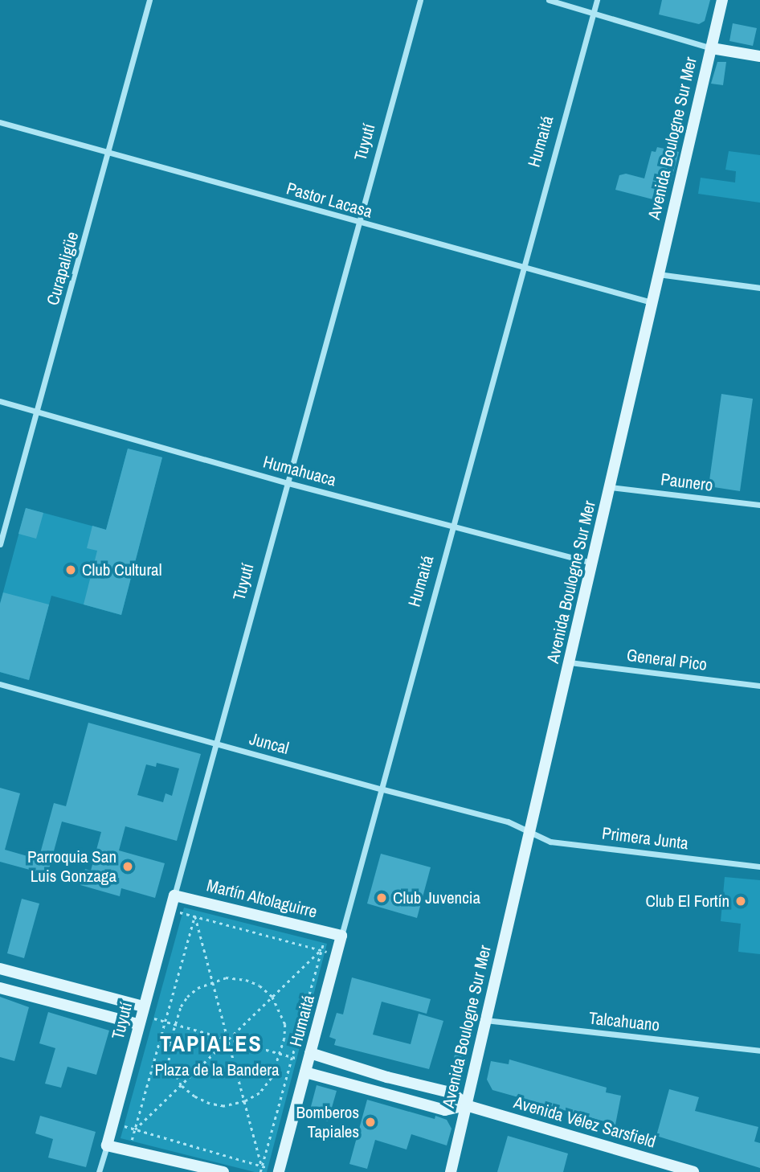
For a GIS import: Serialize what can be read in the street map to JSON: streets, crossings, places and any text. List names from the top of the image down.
{
  "streets": {
    "street": [
      "Avenida Boulogne Sur Mer",
      "Humaitá",
      "Tuyutí",
      "Pastor Lacasa",
      "Curapaligüe",
      "Humahuaca",
      "Paunero",
      "General Pico",
      "Juncal",
      "Primera Junta",
      "Martín Altolaguirre",
      "Talcahuano",
      "Avenida Vélez Sarsfield"
    ]
  },
  "crossings": [
    ["Avenida Boulogne Sur Mer", "Pastor Lacasa"],
    ["Avenida Boulogne Sur Mer", "Humahuaca"],
    ["Avenida Boulogne Sur Mer", "Paunero"],
    ["Avenida Boulogne Sur Mer", "General Pico"],
    ["Avenida Boulogne Sur Mer", "Juncal"],
    ["Avenida Boulogne Sur Mer", "Primera Junta"],
    ["Avenida Boulogne Sur Mer", "Talcahuano"],
    ["Avenida Boulogne Sur Mer", "Avenida Vélez Sarsfield"],
    ["Humaitá", "Pastor Lacasa"],
    ["Humaitá", "Humahuaca"],
    ["Humaitá", "Juncal"],
    ["Humaitá", "Martín Altolaguirre"],
    ["Tuyutí", "Pastor Lacasa"],
    ["Tuyutí", "Humahuaca"],
    ["Tuyutí", "Juncal"],
    ["Tuyutí", "Martín Altolaguirre"],
    ["Pastor Lacasa", "Curapaligüe"],
    ["Curapaligüe", "Humahuaca"],
    ["Juncal", "Primera Junta"]
  ],
  "districts": ["TAPIALES"],
  "parks": ["Plaza de la Bandera"],
  "places": [
    "Club Cultural",
    "Parroquia San Luis Gonzaga",
    "Club Juvencia",
    "Club El Fortín",
    "Bomberos Tapiales"
  ]
}
